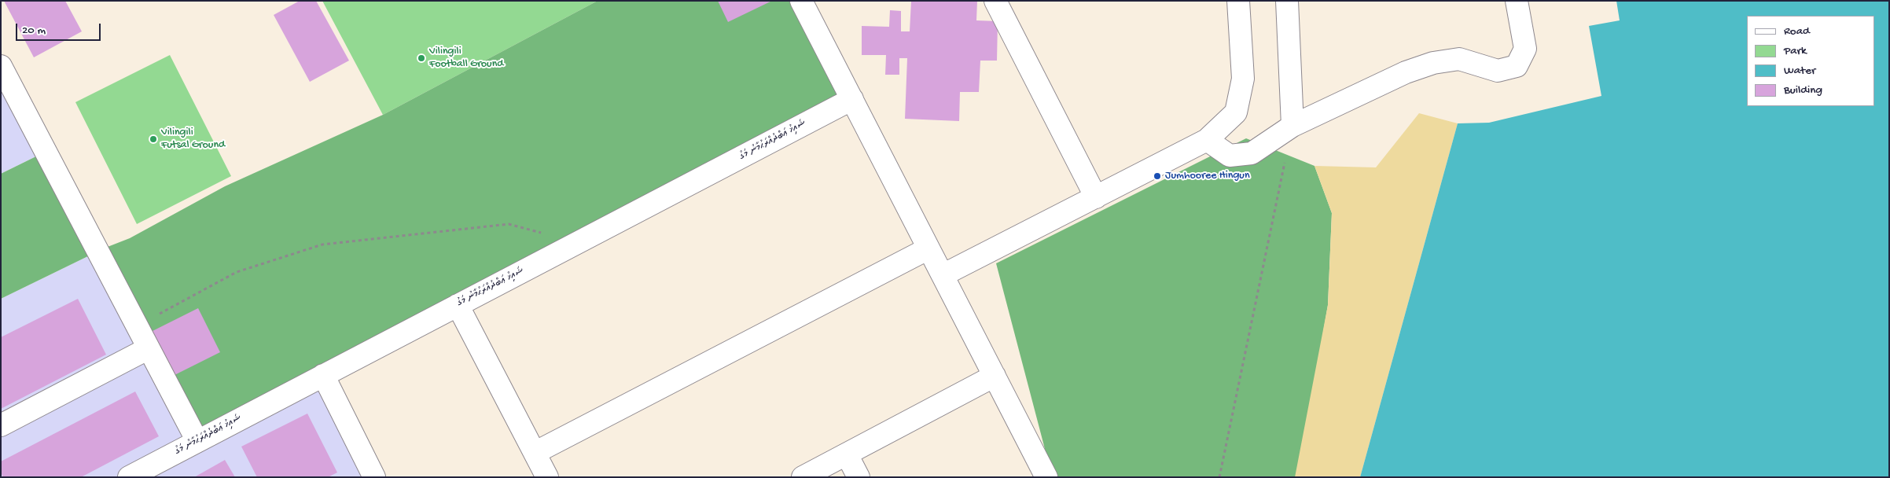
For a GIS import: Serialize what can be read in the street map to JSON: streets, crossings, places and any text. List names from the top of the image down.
{
  "streets": {
    "street": ["ޝައިިޚު ޢަބްދުއްރަޙުމާނު މަގު"]
  },
  "places": ["Vilingili Football Ground", "Vilingili Futsal Ground", "Jumhooree Hingun"],
  "legend": [
    "Road",
    "Park",
    "Water",
    "Building"
  ],
  "scale_bar": "20 m"
}
